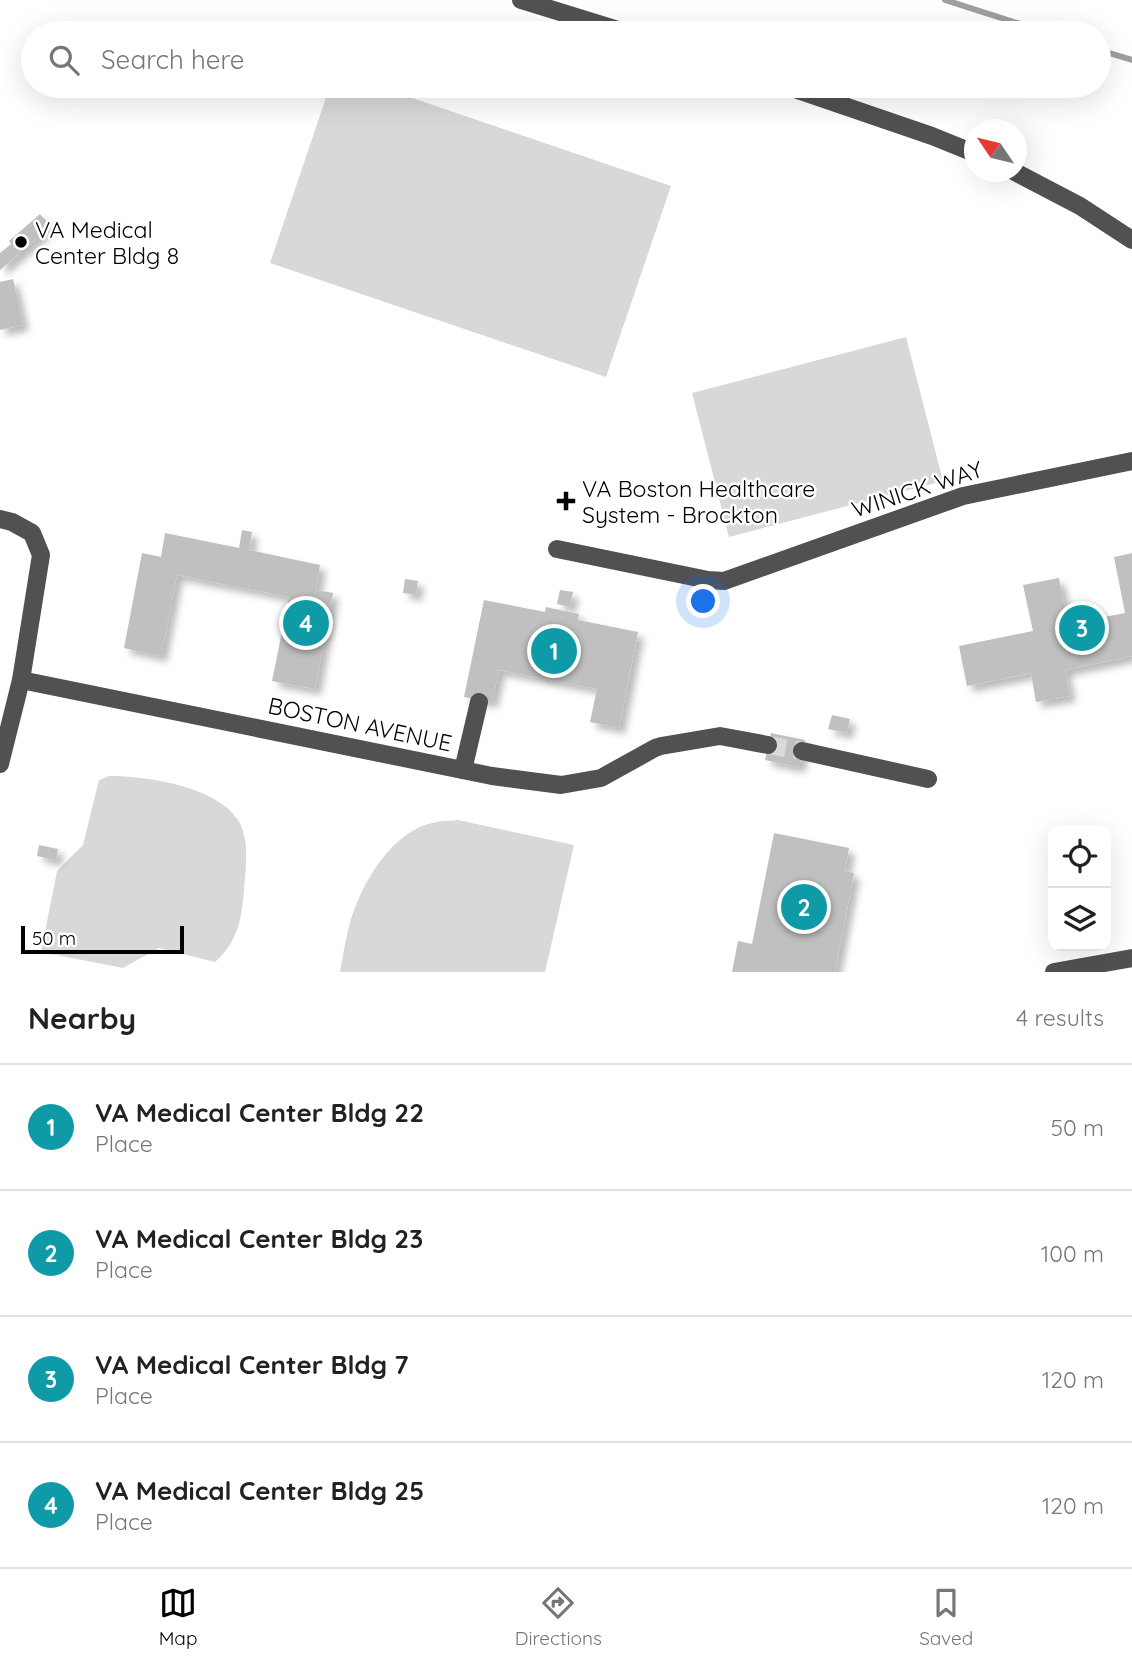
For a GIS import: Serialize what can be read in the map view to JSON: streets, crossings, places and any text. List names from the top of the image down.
{
  "streets": {
    "lane": ["WINICK WAY", "BOSTON AVENUE"]
  },
  "places": {
    "other": ["VA Medical Center Bldg 8"],
    "health": ["VA Boston Healthcare System - Brockton"]
  },
  "scale_bar": "50 m",
  "north": "top left",
  "page": {
    "search": "Search here",
    "pins": [
      "4",
      "3",
      "1",
      "2"
    ],
    "scale": "50 m",
    "heading": ["Nearby", "4 results"],
    "list": [
      {
        "mark": "1",
        "name": "VA Medical Center Bldg 22",
        "note": "Place",
        "value": "50 m"
      },
      {
        "mark": "2",
        "name": "VA Medical Center Bldg 23",
        "note": "Place",
        "value": "100 m"
      },
      {
        "mark": "3",
        "name": "VA Medical Center Bldg 7",
        "note": "Place",
        "value": "120 m"
      },
      {
        "mark": "4",
        "name": "VA Medical Center Bldg 25",
        "note": "Place",
        "value": "120 m"
      }
    ],
    "nav": ["Map", "Directions", "Saved"]
  }
}
